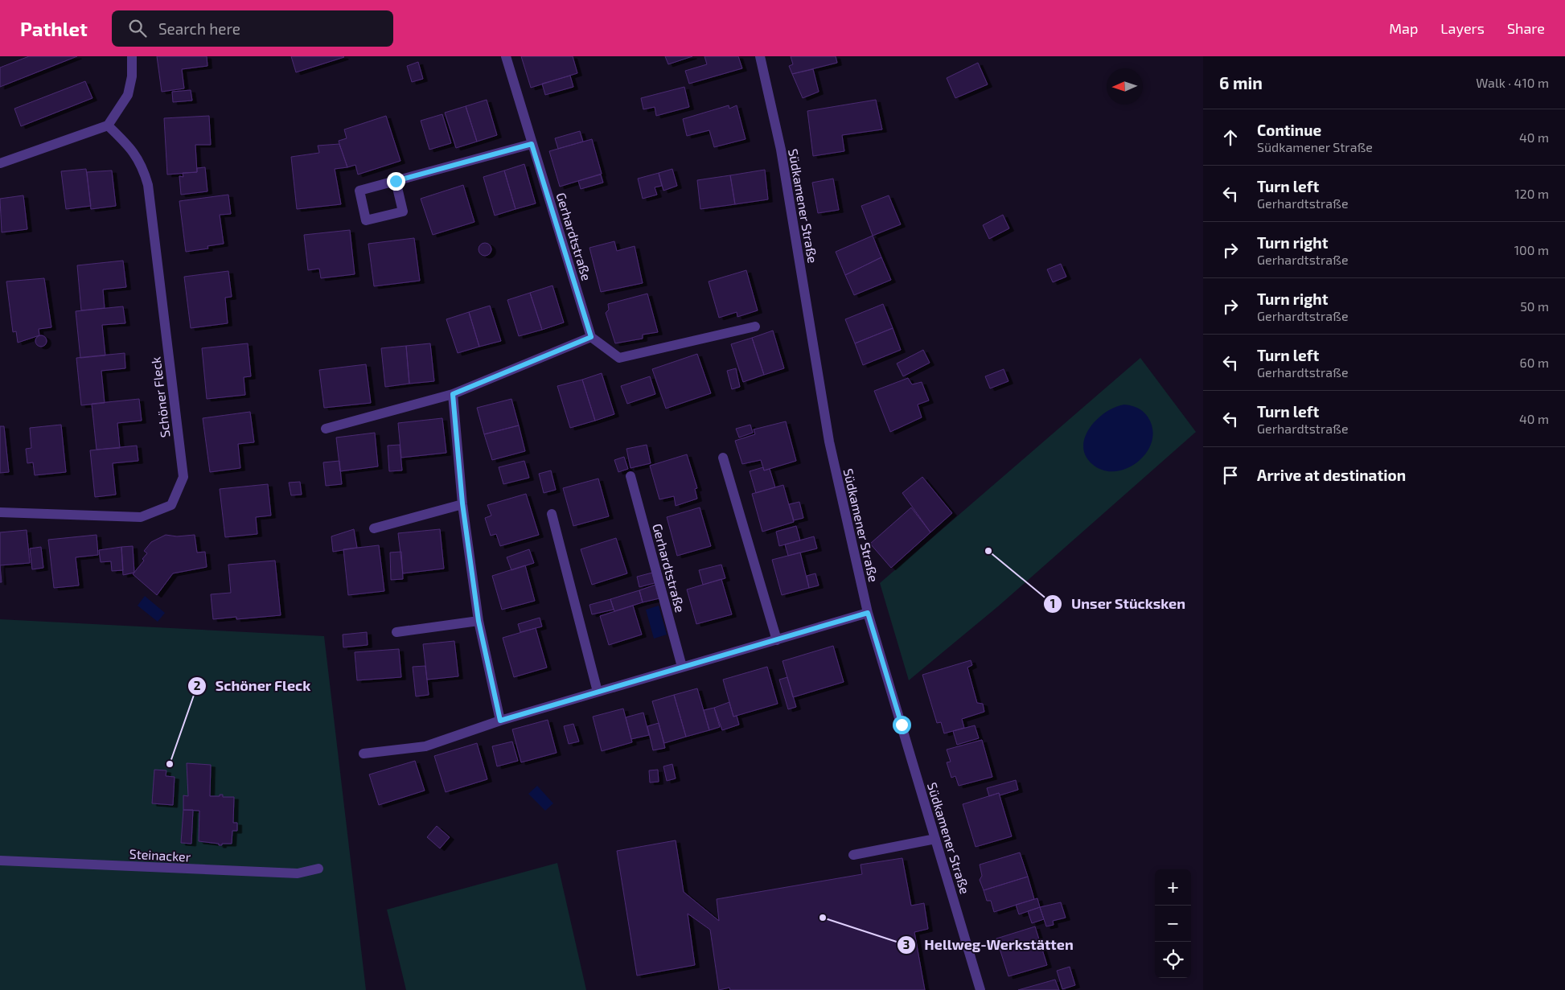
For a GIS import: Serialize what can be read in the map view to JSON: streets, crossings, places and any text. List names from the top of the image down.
{
  "streets": {
    "street": [
      "Südkamener Straße",
      "Gerhardtstraße",
      "Schöner Fleck",
      "Steinacker"
    ]
  },
  "places": ["Unser Stücksken", "Schöner Fleck", "Hellweg-Werkstätten"],
  "north": "left",
  "page": {
    "header": "Pathlet",
    "search": "Search here",
    "nav": ["Map", "Layers", "Share"],
    "heading": ["6 min", "Walk · 410 m"],
    "list": [
      ["Continue", "Südkamener Straße", "40 m"],
      ["Turn left", "Gerhardtstraße", "120 m"],
      ["Turn right", "Gerhardtstraße", "100 m"],
      ["Turn right", "Gerhardtstraße", "50 m"],
      ["Turn left", "Gerhardtstraße", "60 m"],
      ["Turn left", "Gerhardtstraße", "40 m"],
      "Arrive at destination"
    ],
    "map_buttons": ["+", "−"]
  }
}
